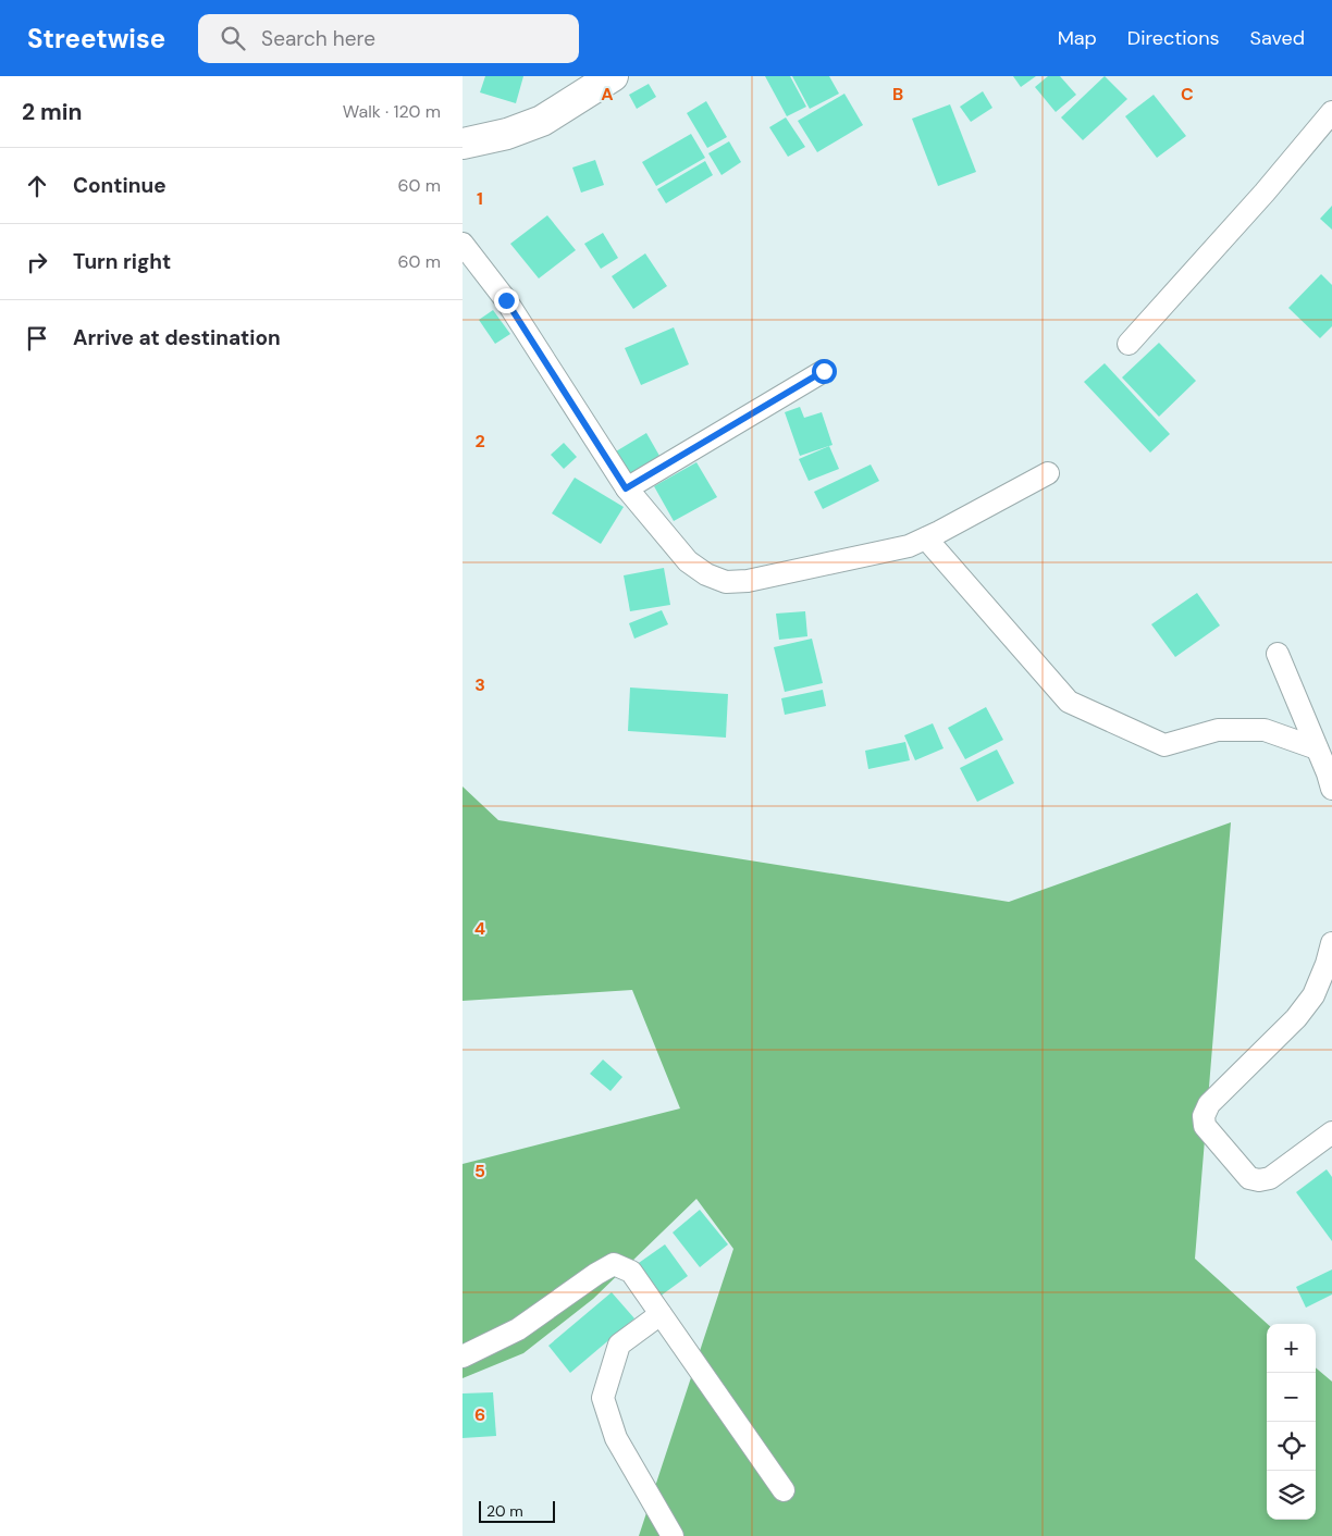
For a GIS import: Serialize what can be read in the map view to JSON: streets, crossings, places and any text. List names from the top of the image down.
{
  "scale_bar": "20 m",
  "page": {
    "header": "Streetwise",
    "search": "Search here",
    "nav": ["Map", "Directions", "Saved"],
    "heading": ["2 min", "Walk · 120 m"],
    "list": [
      ["Continue", "60 m"],
      ["Turn right", "60 m"],
      "Arrive at destination"
    ],
    "map_buttons": ["+", "−"],
    "scale": "20 m"
  },
  "grid": {
    "columns": ["A", "B", "C"],
    "rows": [
      "1",
      "2",
      "3",
      "4",
      "5",
      "6"
    ]
  }
}
